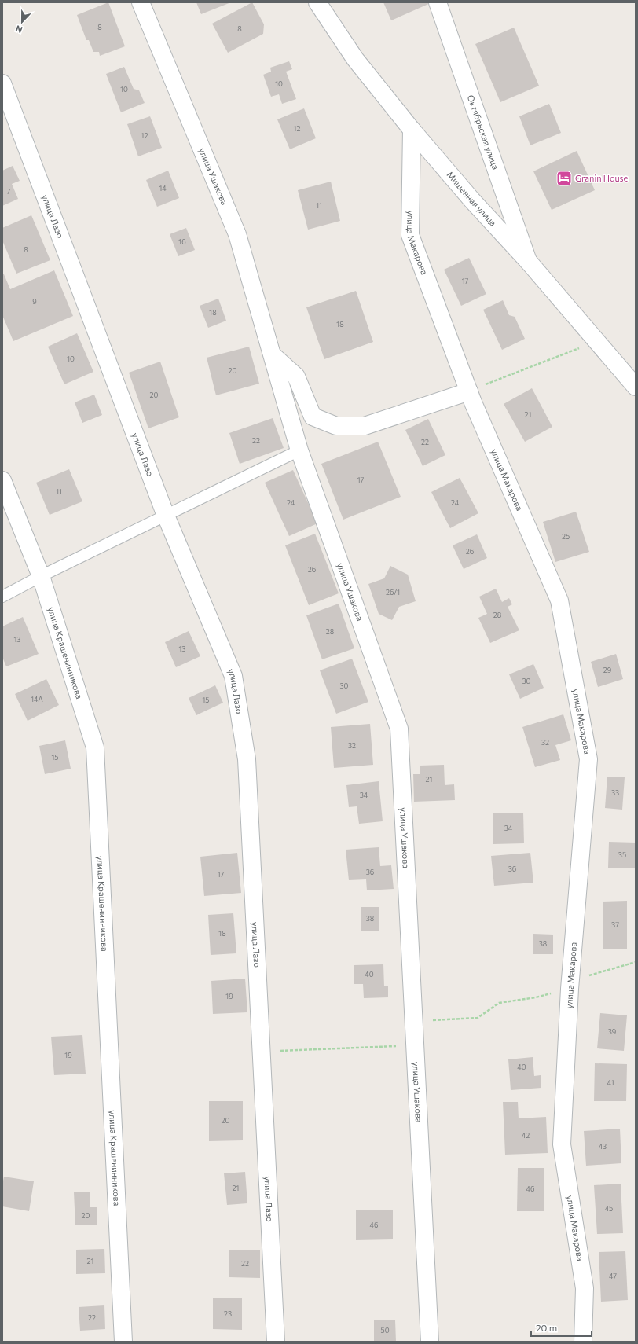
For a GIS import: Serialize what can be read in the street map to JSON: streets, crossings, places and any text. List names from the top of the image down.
{
  "streets": {
    "street": [
      "Октябрьская улица",
      "улица Ушакова",
      "Мишенная улица",
      "улица Лазо",
      "улица Макарова",
      "улица Крашенинникова"
    ]
  },
  "crossings": [
    ["Октябрьская улица", "Мишенная улица"],
    ["Мишенная улица", "улица Макарова"]
  ],
  "places": {
    "hotel": ["Granin House"]
  },
  "house_numbers": [
    "8",
    "8",
    "10",
    "10",
    "12",
    "12",
    "14",
    "7",
    "11",
    "16",
    "8",
    "17",
    "9",
    "18",
    "18",
    "10",
    "20",
    "20",
    "21",
    "22",
    "22",
    "17",
    "11",
    "24",
    "24",
    "25",
    "26",
    "26",
    "26/1",
    "28",
    "28",
    "13",
    "13",
    "29",
    "30",
    "30",
    "14А",
    "15",
    "32",
    "32",
    "15",
    "21",
    "33",
    "34",
    "34",
    "35",
    "36",
    "36",
    "17",
    "38",
    "37",
    "18",
    "38",
    "40",
    "19",
    "39",
    "19",
    "40",
    "41",
    "20",
    "42",
    "43",
    "21",
    "46",
    "45",
    "20",
    "46",
    "21",
    "22",
    "47",
    "23",
    "22",
    "50"
  ],
  "scale_bar": "20 m",
  "north": "bottom"
}
